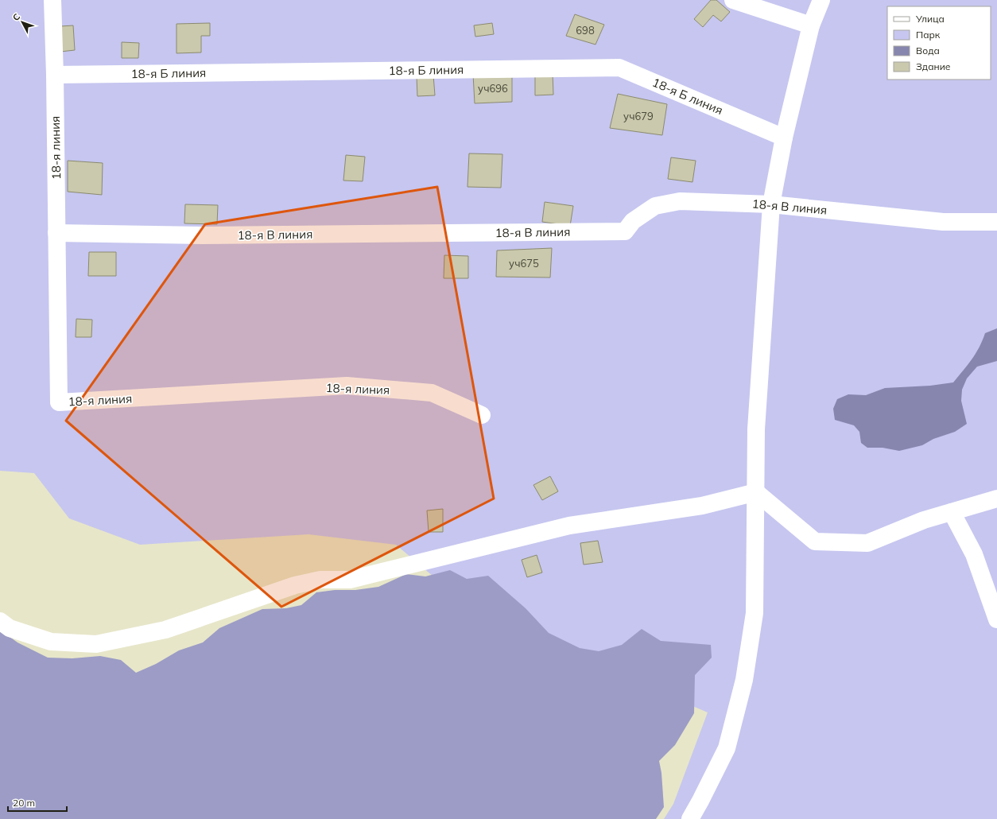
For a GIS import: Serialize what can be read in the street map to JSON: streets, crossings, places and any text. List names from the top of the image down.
{
  "streets": {
    "street": ["18-я Б линия", "18-я линия", "18-я В линия"]
  },
  "crossings": [
    ["18-я Б линия", "18-я линия"],
    ["18-я линия", "18-я В линия"]
  ],
  "house_numbers": [
    "698",
    "уч696",
    "уч679",
    "уч675"
  ],
  "legend": [
    "Улица",
    "Парк",
    "Вода",
    "Здание"
  ],
  "scale_bar": "20 m",
  "north": "top left"
}
